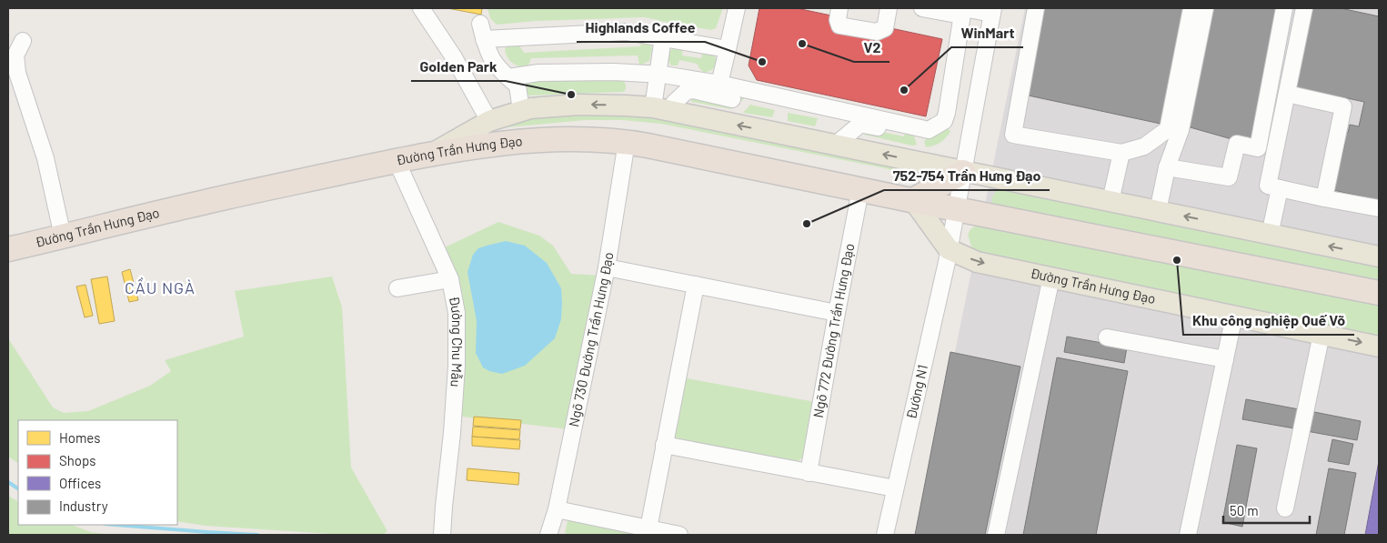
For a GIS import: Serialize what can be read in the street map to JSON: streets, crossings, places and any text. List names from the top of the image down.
{
  "streets": {
    "highway": ["Đường Trần Hưng Đạo"],
    "street": [
      "Ngõ 772 Đường Trần Hưng Đạo",
      "Ngõ 730 Đường Trần Hưng Đạo",
      "Đường Chu Mẫu",
      "Đường N1"
    ]
  },
  "crossings": [
    ["Đường Trần Hưng Đạo", "Ngõ 772 Đường Trần Hưng Đạo"],
    ["Đường Trần Hưng Đạo", "Ngõ 730 Đường Trần Hưng Đạo"],
    ["Đường Trần Hưng Đạo", "Đường Chu Mẫu"],
    ["Đường Trần Hưng Đạo", "Đường N1"]
  ],
  "districts": ["CẦU NGÀ"],
  "places": [
    "V2",
    "Highlands Coffee",
    "WinMart",
    "Golden Park",
    "752-754 Trần Hưng Đạo",
    "Khu công nghiệp Quế Võ"
  ],
  "legend": [
    "Homes",
    "Shops",
    "Offices",
    "Industry"
  ],
  "scale_bar": "50 m"
}
